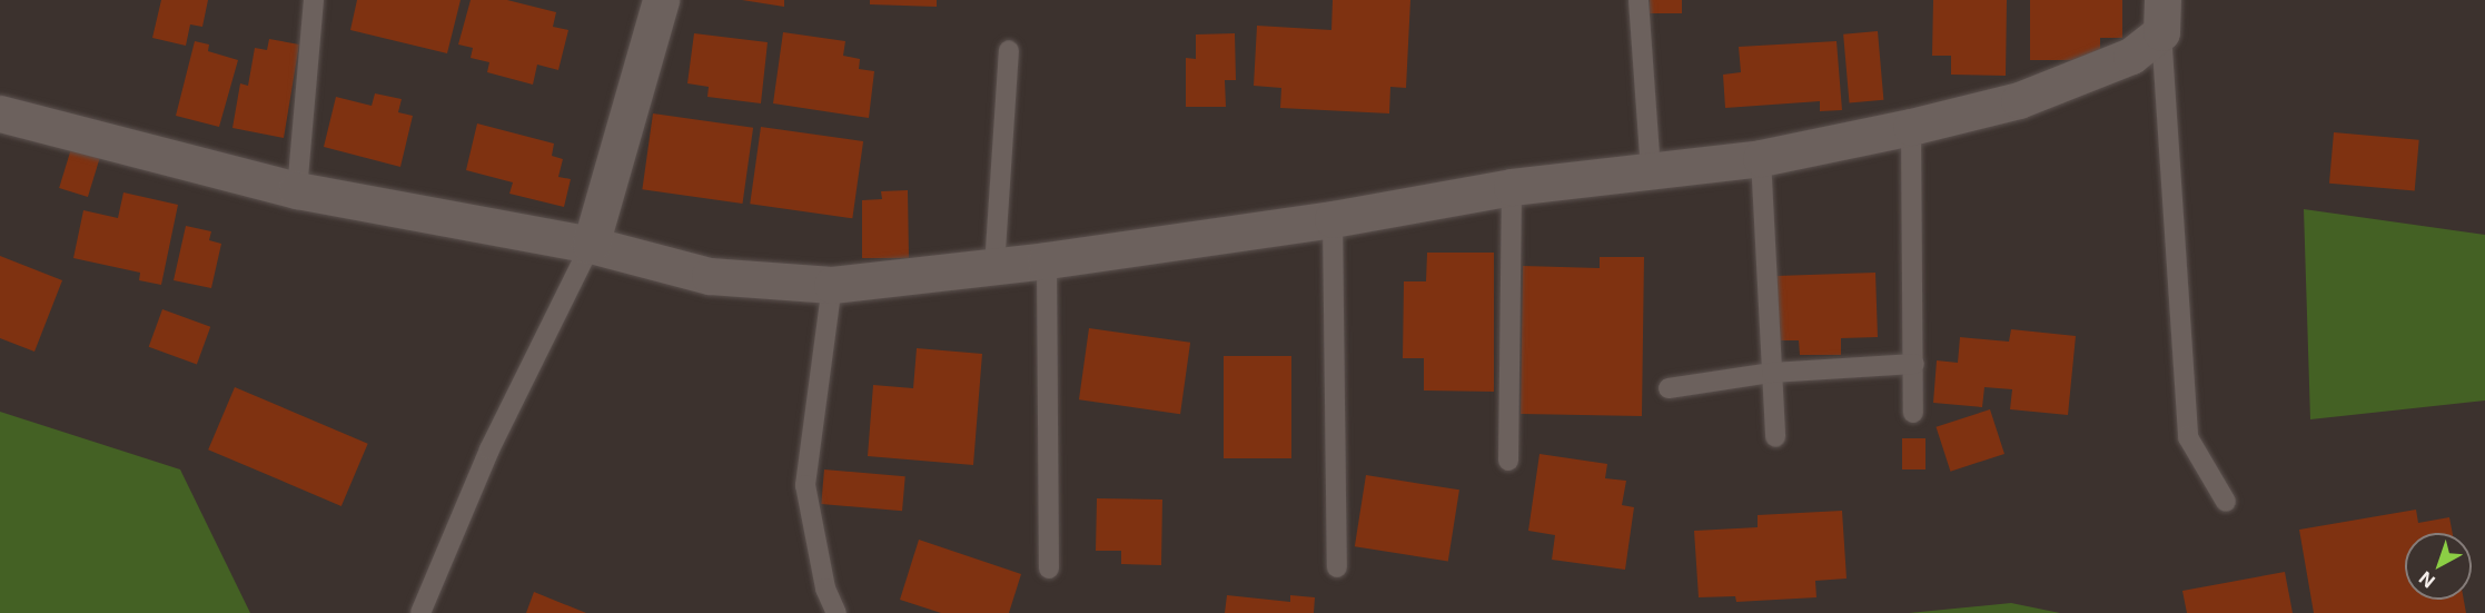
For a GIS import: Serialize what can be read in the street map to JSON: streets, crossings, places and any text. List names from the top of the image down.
{
  "north": "bottom left"
}
